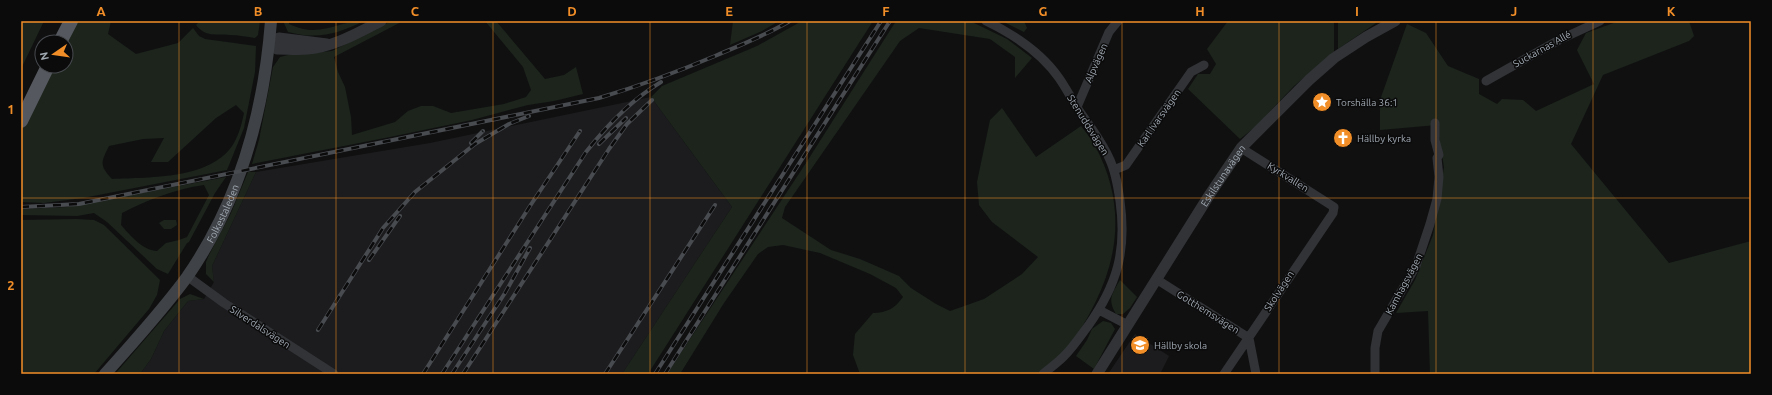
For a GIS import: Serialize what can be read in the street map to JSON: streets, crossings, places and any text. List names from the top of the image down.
{
  "streets": {
    "main road": ["Folkestaleden"],
    "street": [
      "Suckarnas Allé",
      "Alpvägen",
      "Karl Ivarsvägen",
      "Stenuddsvägen",
      "Eskilstunavägen",
      "Kyrkvallen",
      "Kamhagsvägen",
      "Skolvägen",
      "Gotthemsvägen",
      "Silverdalsvägen"
    ]
  },
  "crossings": [
    ["Alpvägen", "Stenuddsvägen"],
    ["Karl Ivarsvägen", "Stenuddsvägen"],
    ["Eskilstunavägen", "Kyrkvallen"],
    ["Eskilstunavägen", "Gotthemsvägen"],
    ["Kyrkvallen", "Skolvägen"],
    ["Folkestaleden", "Silverdalsvägen"],
    ["Skolvägen", "Gotthemsvägen"]
  ],
  "places": {
    "place": ["Torshälla 36:1"],
    "church": ["Hällby kyrka"],
    "school or university": ["Hällby skola"]
  },
  "north": "left",
  "grid": {
    "columns": [
      "A",
      "B",
      "C",
      "D",
      "E",
      "F",
      "G",
      "H",
      "I",
      "J",
      "K"
    ],
    "rows": ["1", "2"]
  }
}
